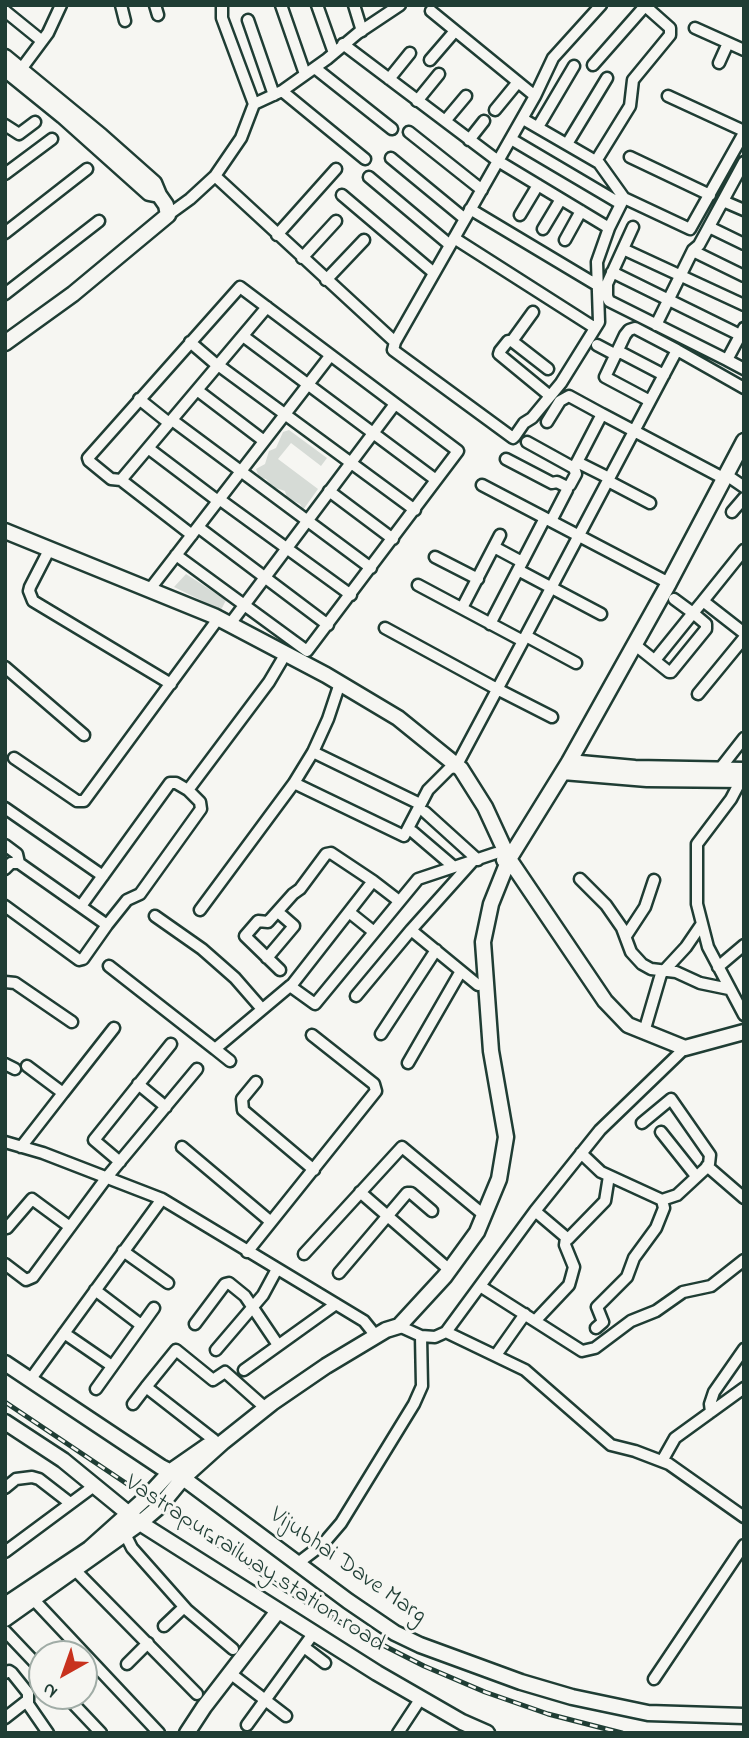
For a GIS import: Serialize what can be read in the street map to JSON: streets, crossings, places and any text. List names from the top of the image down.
{
  "streets": {
    "street": ["Vastrapur railway station road", "Vijubhai Dave Marg"]
  },
  "north": "bottom left"
}
